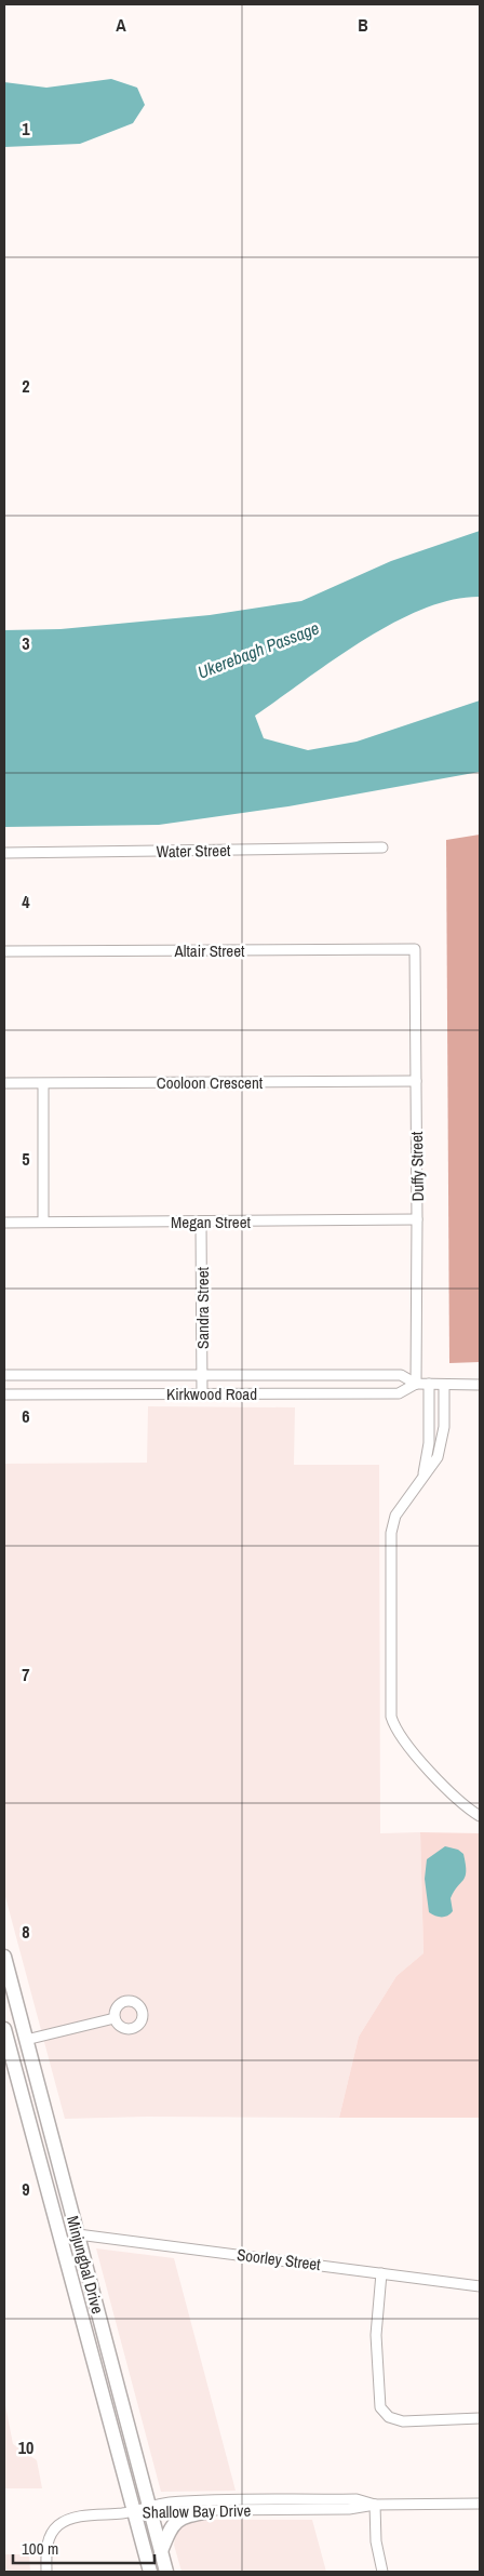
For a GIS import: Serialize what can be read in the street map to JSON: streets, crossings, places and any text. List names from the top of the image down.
{
  "streets": {
    "main road": ["Minjungbal Drive"],
    "street": [
      "Water Street",
      "Altair Street",
      "Cooloon Crescent",
      "Duffy Street",
      "Megan Street",
      "Sandra Street",
      "Kirkwood Road",
      "Soorley Street",
      "Shallow Bay Drive"
    ]
  },
  "crossings": [
    ["Altair Street", "Duffy Street"],
    ["Cooloon Crescent", "Duffy Street"],
    ["Duffy Street", "Megan Street"],
    ["Duffy Street", "Kirkwood Road"],
    ["Megan Street", "Sandra Street"],
    ["Sandra Street", "Kirkwood Road"],
    ["Soorley Street", "Minjungbal Drive"],
    ["Minjungbal Drive", "Shallow Bay Drive"]
  ],
  "water": ["Ukerebagh Passage"],
  "scale_bar": "100 m",
  "grid": {
    "columns": ["A", "B"],
    "rows": [
      "1",
      "2",
      "3",
      "4",
      "5",
      "6",
      "7",
      "8",
      "9",
      "10"
    ]
  }
}
